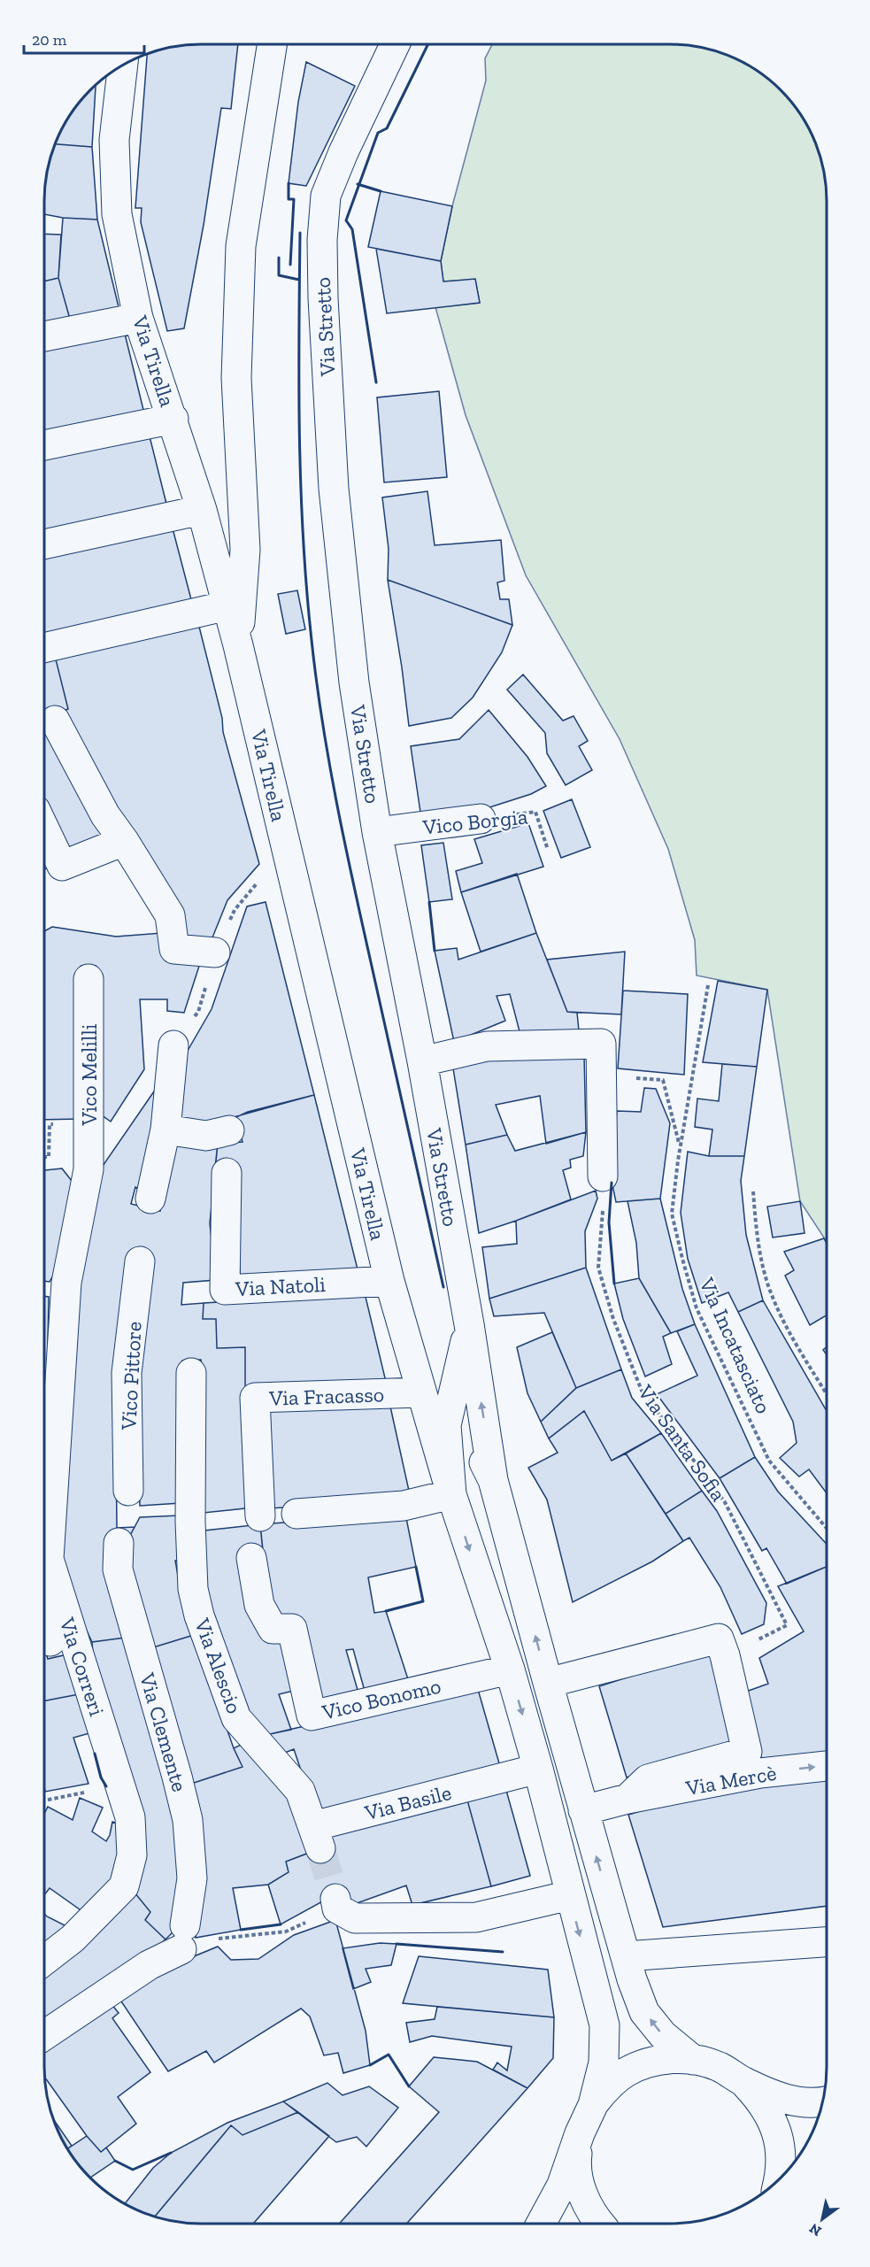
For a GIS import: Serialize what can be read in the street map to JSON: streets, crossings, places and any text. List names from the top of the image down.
{
  "streets": {
    "street": [
      "Via Stretto",
      "Via Tirella",
      "Vico Borgia",
      "Vico Melilli",
      "Via Natoli",
      "Vico Pittore",
      "Via Fracasso",
      "Via Alescio",
      "Via Correri",
      "Vico Bonomo",
      "Via Clemente",
      "Via Mercè",
      "Via Basile"
    ],
    "path": ["Via Incatasciato", "Via Santa Sofia"]
  },
  "crossings": [
    ["Via Stretto", "Vico Borgia"],
    ["Via Tirella", "Via Natoli"],
    ["Via Tirella", "Via Fracasso"],
    ["Vico Melilli", "Via Correri"],
    ["Via Alescio", "Via Basile"]
  ],
  "scale_bar": "20 m",
  "north": "bottom left"
}
